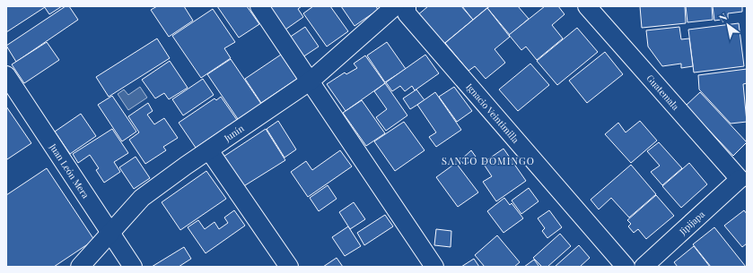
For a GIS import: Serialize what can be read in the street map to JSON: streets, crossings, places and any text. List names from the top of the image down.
{
  "streets": {
    "street": [
      "Guatemala",
      "Ignacio Veintimilla",
      "Junín",
      "Juan León Mera",
      "Jipijapa"
    ]
  },
  "crossings": [
    ["Guatemala", "Jipijapa"],
    ["Junín", "Juan León Mera"]
  ],
  "districts": ["SANTO DOMINGO"],
  "north": "top left"
}
